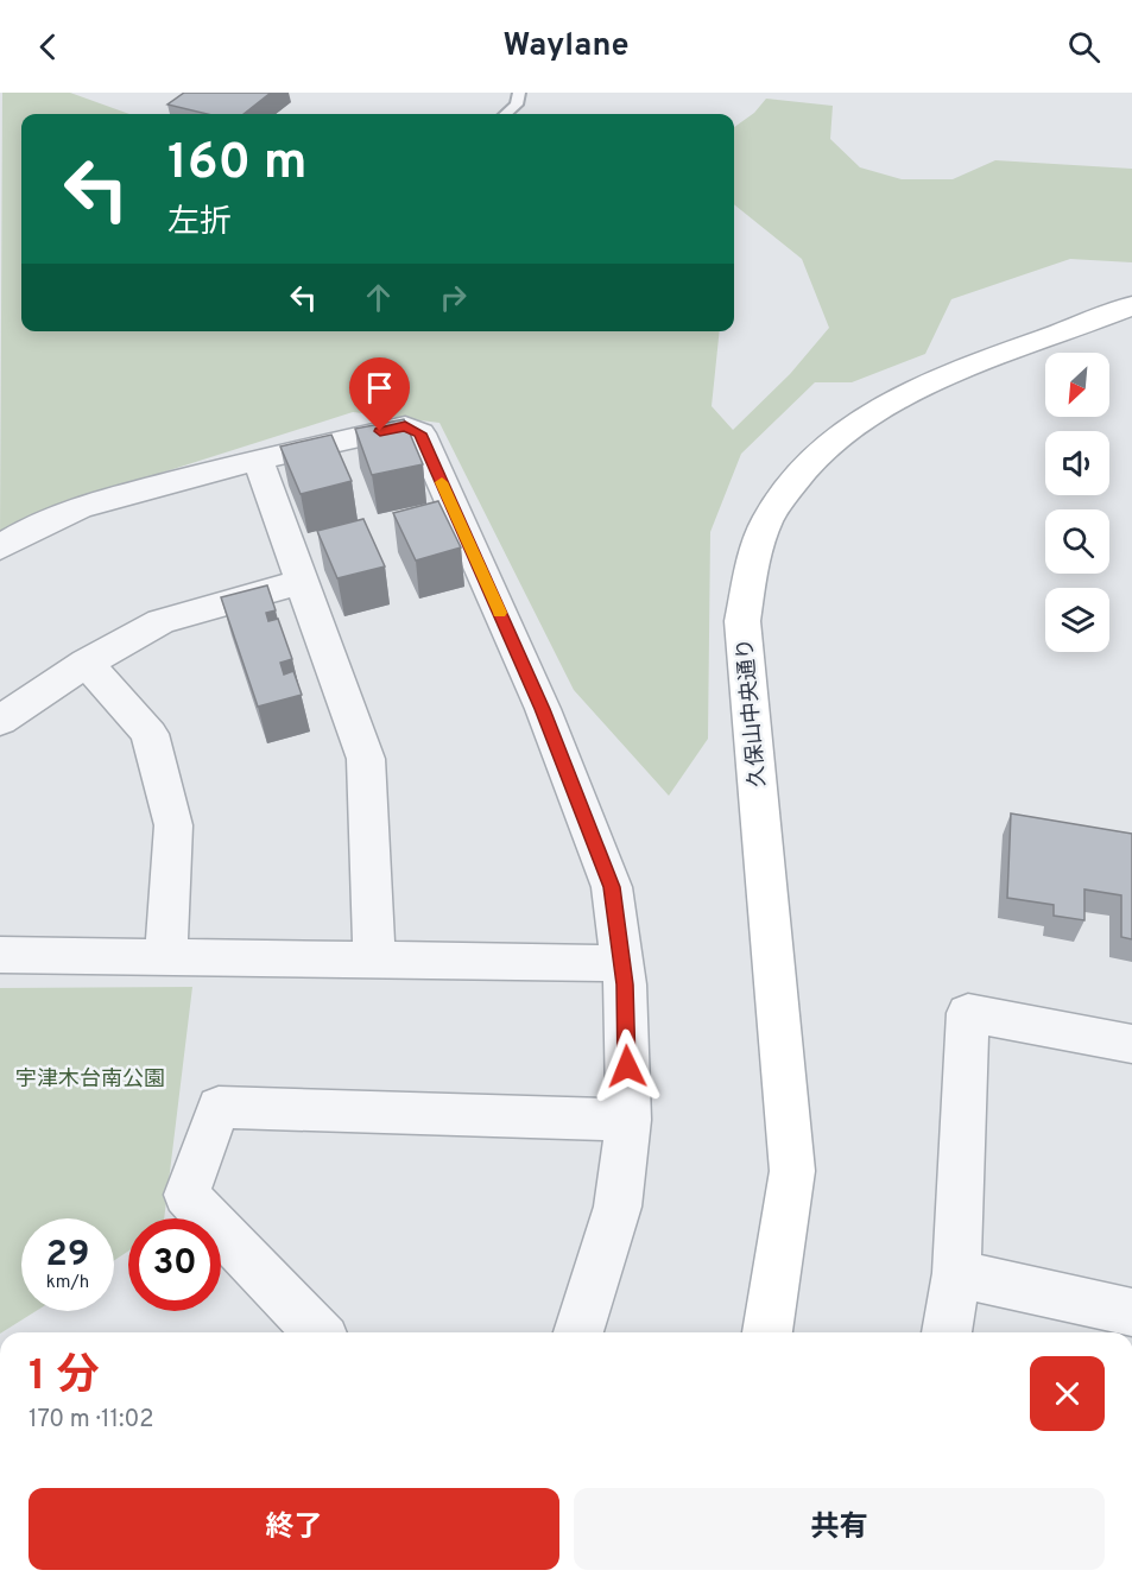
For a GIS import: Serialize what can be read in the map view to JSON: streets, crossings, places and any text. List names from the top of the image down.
{
  "streets": {
    "street": ["久保山中央通り"]
  },
  "parks": ["宇津木台南公園"],
  "north": "bottom left",
  "page": {
    "header": "Waylane",
    "turn": ["160 m", "左折"],
    "speed": "29 km/h",
    "limit": "30",
    "heading": ["1 分", "170 m · 11:02"],
    "buttons": ["終了", "共有"]
  }
}
